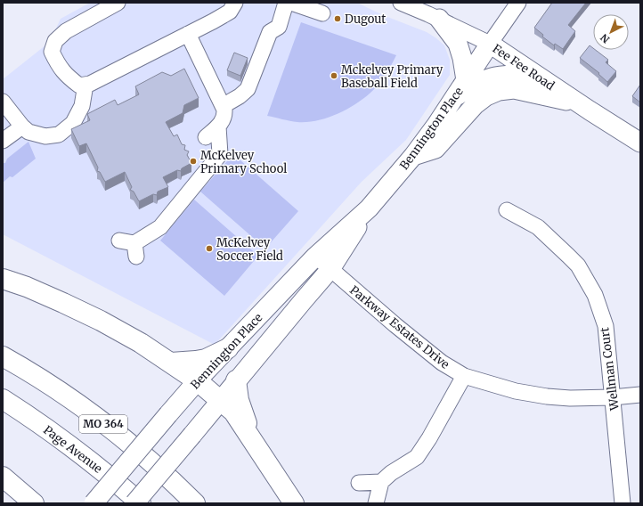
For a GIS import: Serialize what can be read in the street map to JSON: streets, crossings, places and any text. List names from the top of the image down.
{
  "streets": {
    "highway": ["MO 364", "Page Avenue"],
    "main road": ["Fee Fee Road", "Bennington Place"],
    "street": ["Parkway Estates Drive", "Wellman Court"]
  },
  "crossings": [
    ["Fee Fee Road", "Bennington Place"],
    ["Bennington Place", "Parkway Estates Drive"],
    ["Parkway Estates Drive", "Wellman Court"]
  ],
  "places": [
    "Dugout",
    "Mckelvey Primary Baseball Field",
    "McKelvey Primary School",
    "McKelvey Soccer Field"
  ],
  "north": "bottom left"
}
